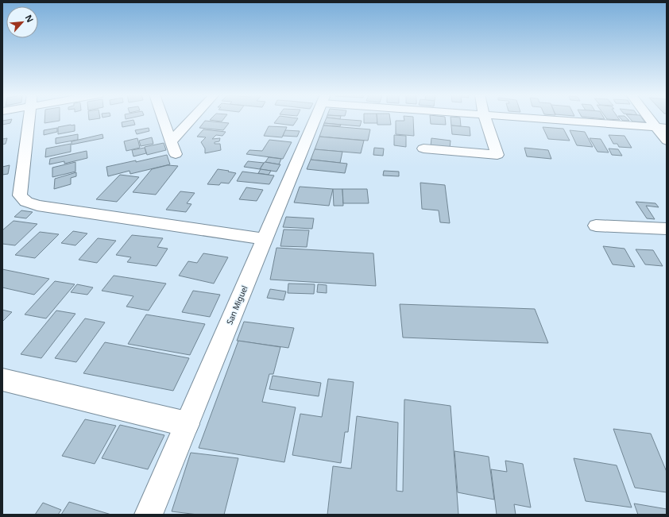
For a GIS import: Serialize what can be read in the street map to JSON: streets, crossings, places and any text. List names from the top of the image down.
{
  "streets": {
    "street": ["San Miguel"]
  },
  "north": "top right"
}
